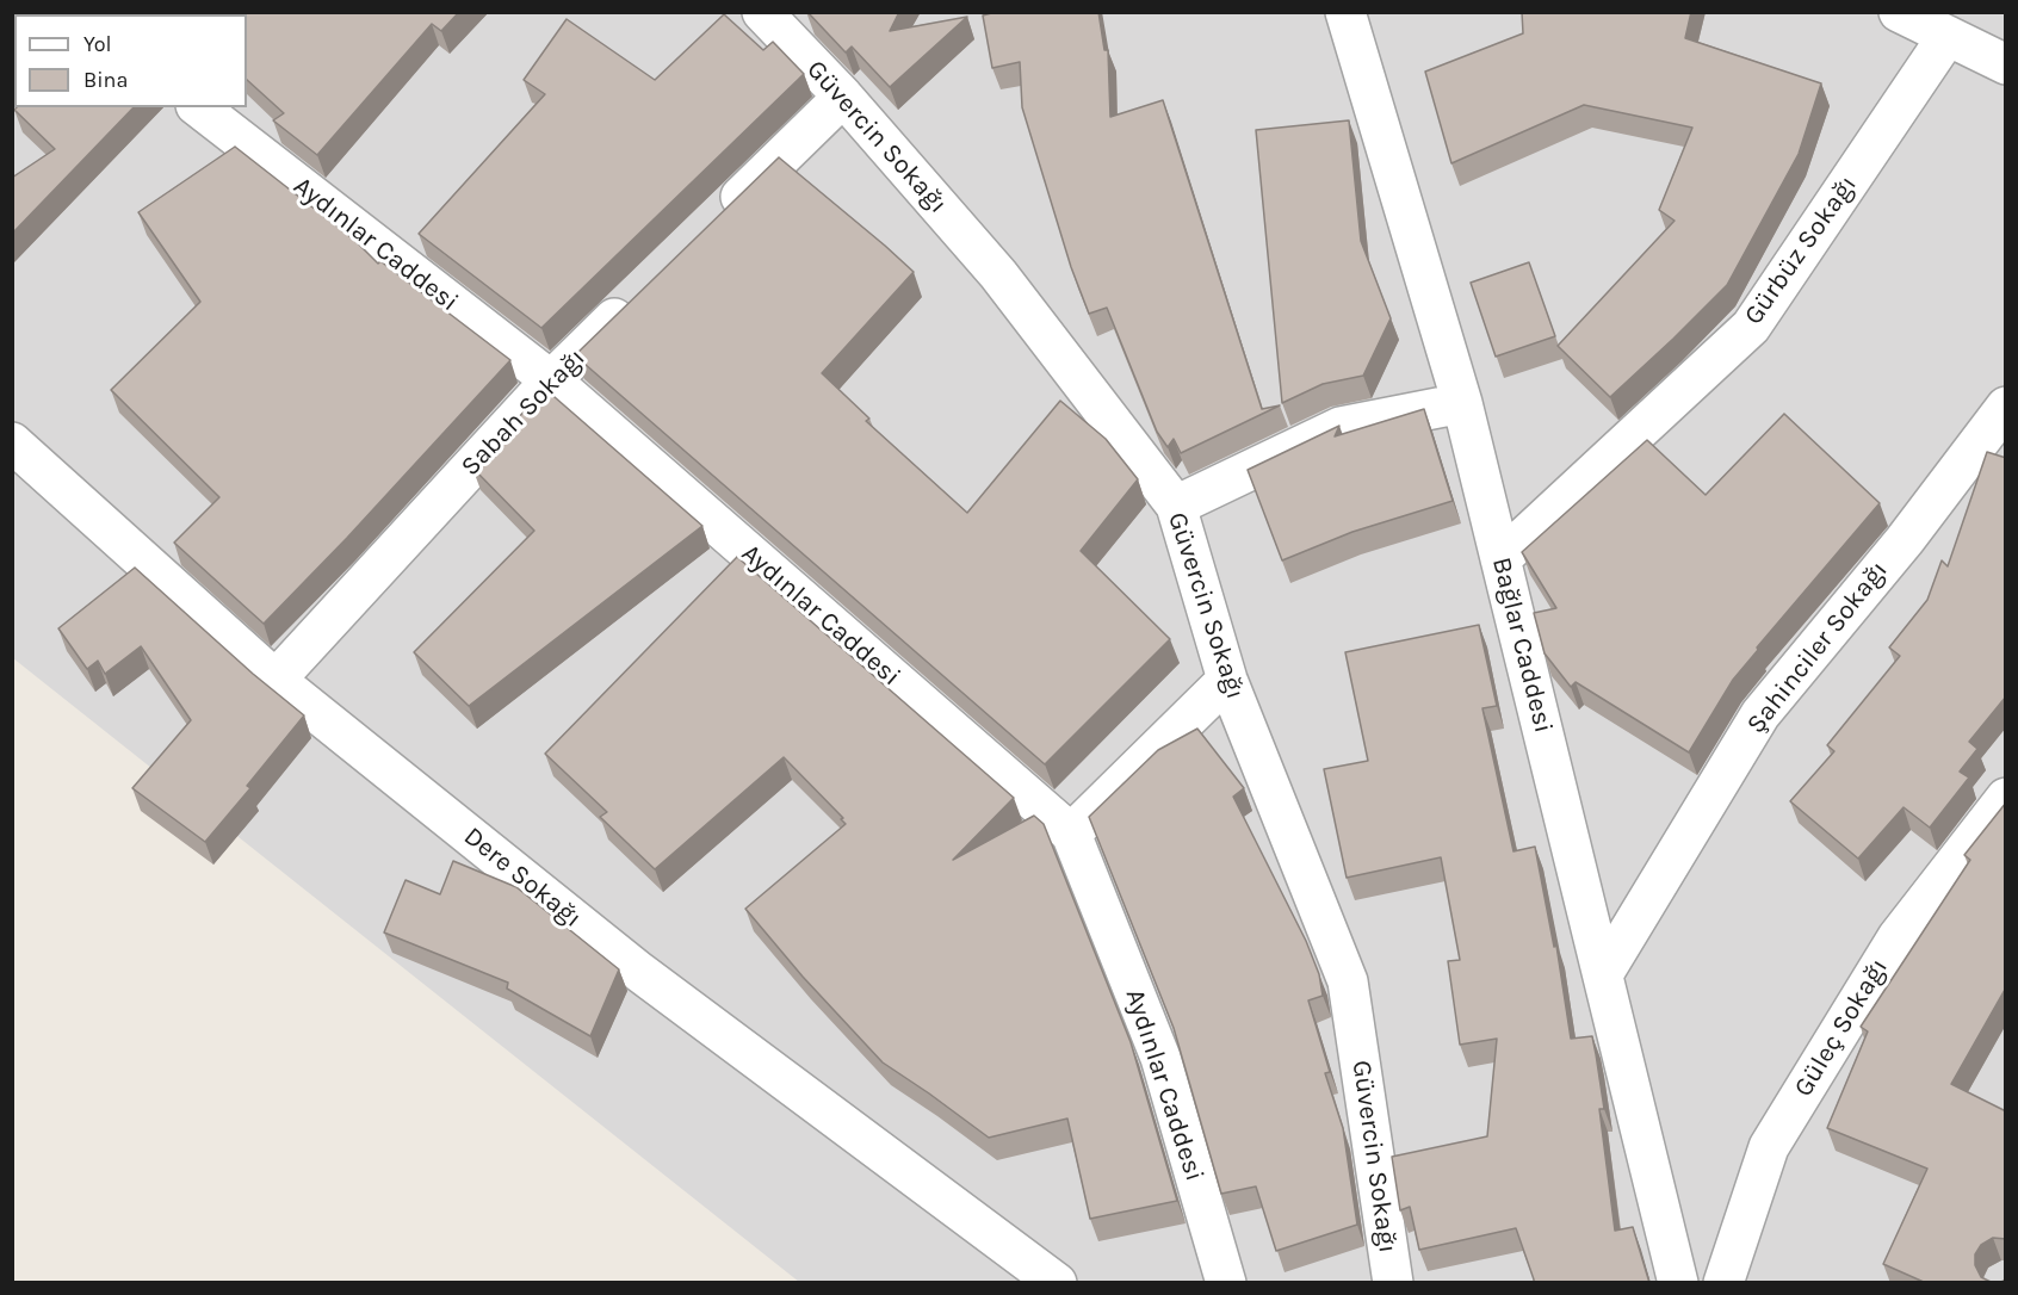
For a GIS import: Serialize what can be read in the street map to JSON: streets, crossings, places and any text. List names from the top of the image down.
{
  "streets": {
    "street": [
      "Güvercin Sokağı",
      "Aydınlar Caddesi",
      "Gürbüz Sokağı",
      "Sabah Sokağı",
      "Bağlar Caddesi",
      "Şahinciler Sokağı",
      "Dere Sokağı",
      "Güleç Sokağı"
    ]
  },
  "crossings": [
    ["Aydınlar Caddesi", "Sabah Sokağı"],
    ["Gürbüz Sokağı", "Bağlar Caddesi"],
    ["Sabah Sokağı", "Dere Sokağı"],
    ["Bağlar Caddesi", "Şahinciler Sokağı"]
  ],
  "legend": ["Yol", "Bina"]
}
